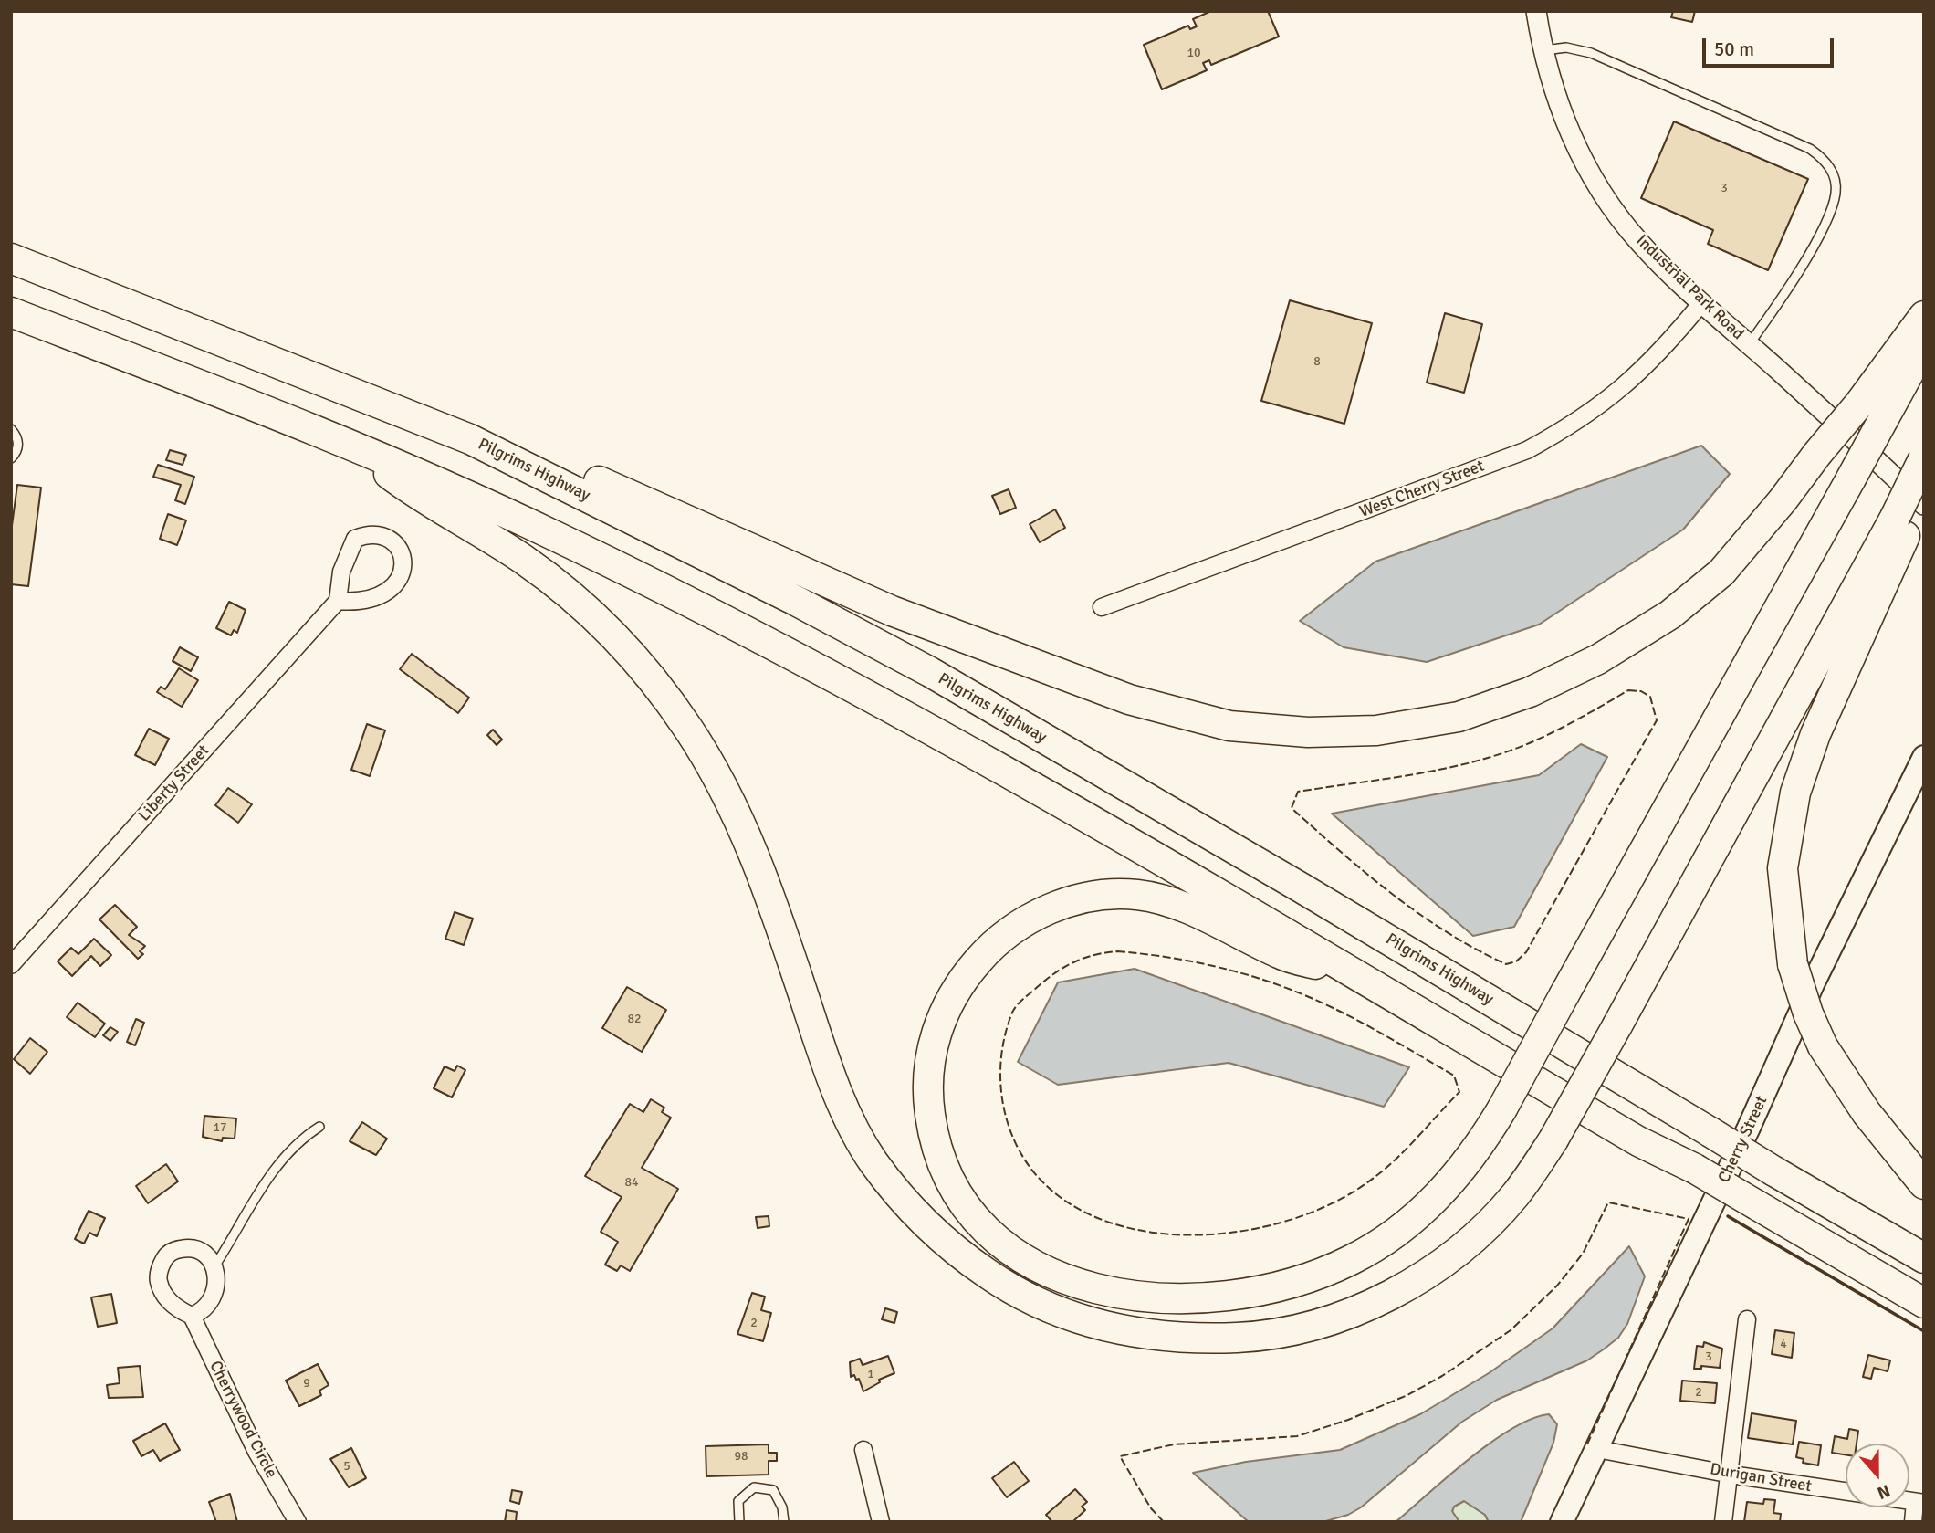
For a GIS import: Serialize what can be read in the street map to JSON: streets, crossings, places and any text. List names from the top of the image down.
{
  "streets": {
    "highway": ["Pilgrims Highway"],
    "main road": ["Cherry Street"],
    "street": [
      "Industrial Park Road",
      "West Cherry Street",
      "Liberty Street",
      "Cherrywood Circle",
      "Durigan Street"
    ]
  },
  "crossings": [
    ["Industrial Park Road", "West Cherry Street"],
    ["Cherry Street", "Durigan Street"]
  ],
  "house_numbers": [
    "10",
    "3",
    "8",
    "82",
    "17",
    "84",
    "2",
    "4",
    "3",
    "1",
    "9",
    "2",
    "98",
    "5"
  ],
  "scale_bar": "50 m",
  "north": "bottom"
}
